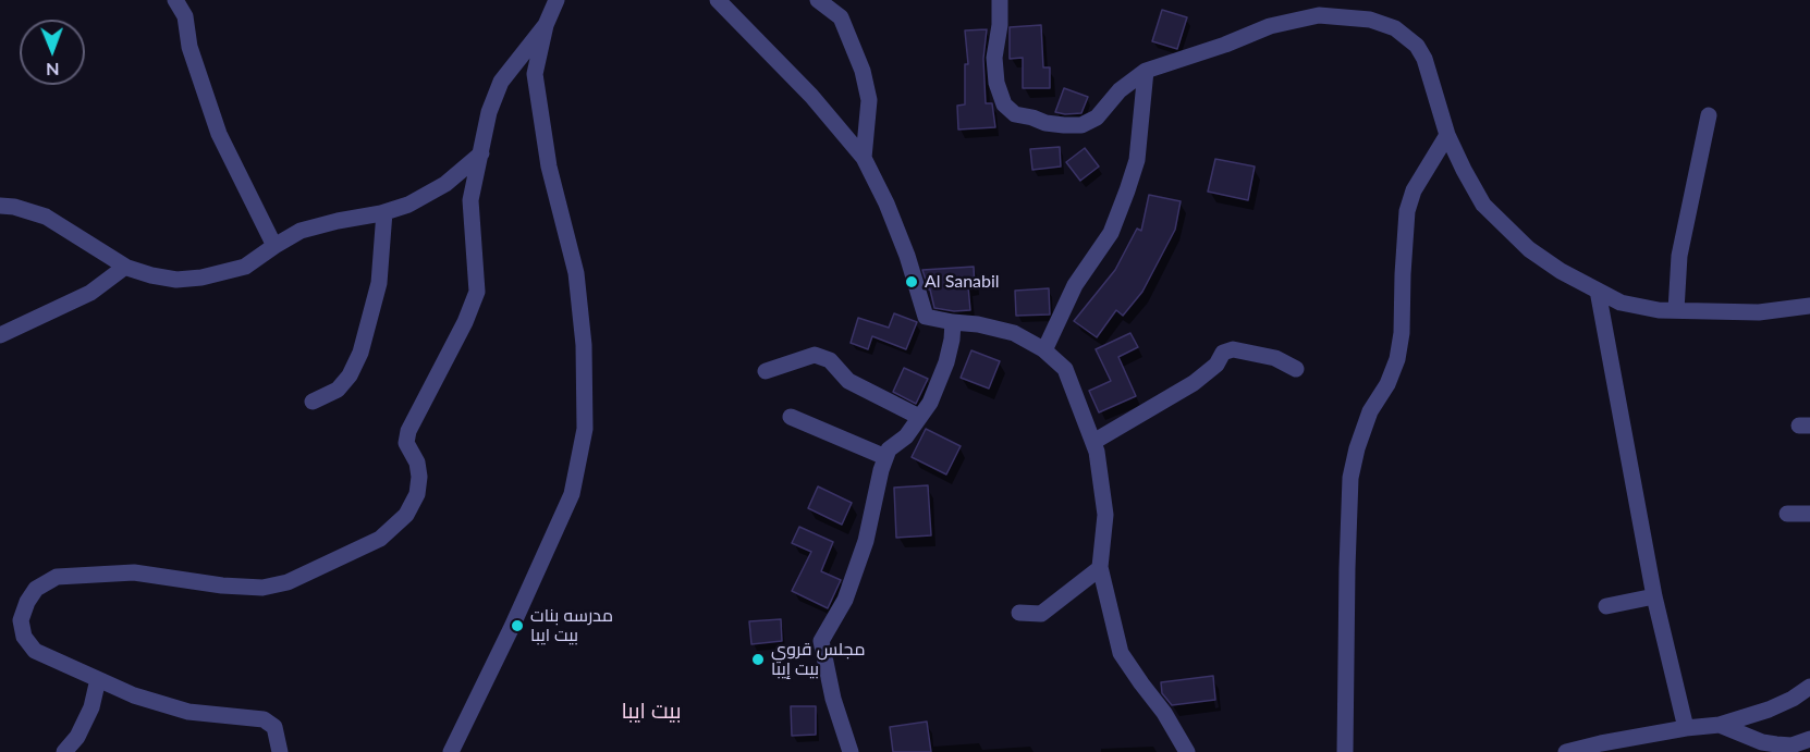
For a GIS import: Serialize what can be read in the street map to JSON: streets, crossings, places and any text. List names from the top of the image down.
{
  "districts": ["بيت ايبا"],
  "places": ["Al Sanabil", "مدرسه بنات بيت ايبا", "مجلس قروي بيت إيبا"],
  "north": "bottom"
}
